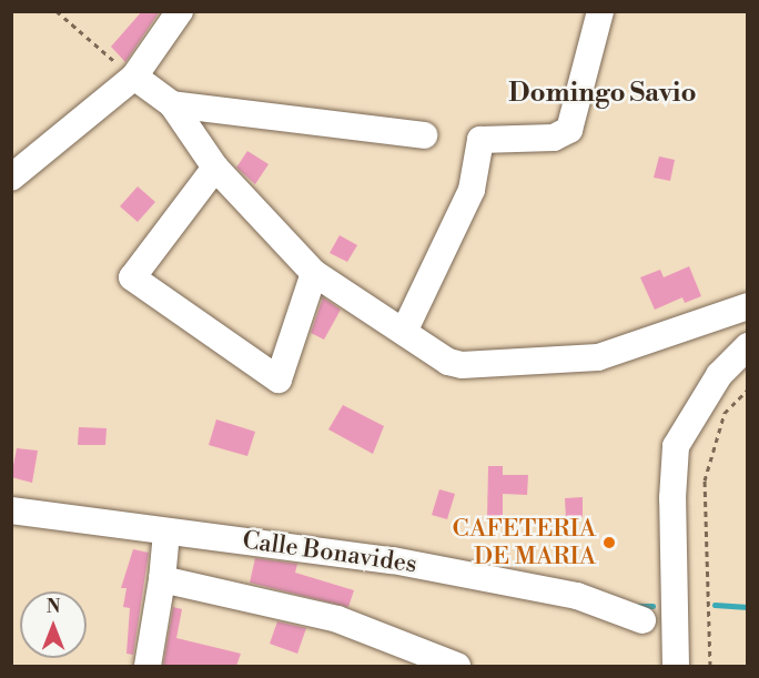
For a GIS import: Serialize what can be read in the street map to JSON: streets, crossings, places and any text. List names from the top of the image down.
{
  "streets": {
    "street": ["Calle Bonavides"]
  },
  "districts": ["Domingo Savio"],
  "places": ["CAFETERIA DE MARIA"],
  "north": "top"
}
